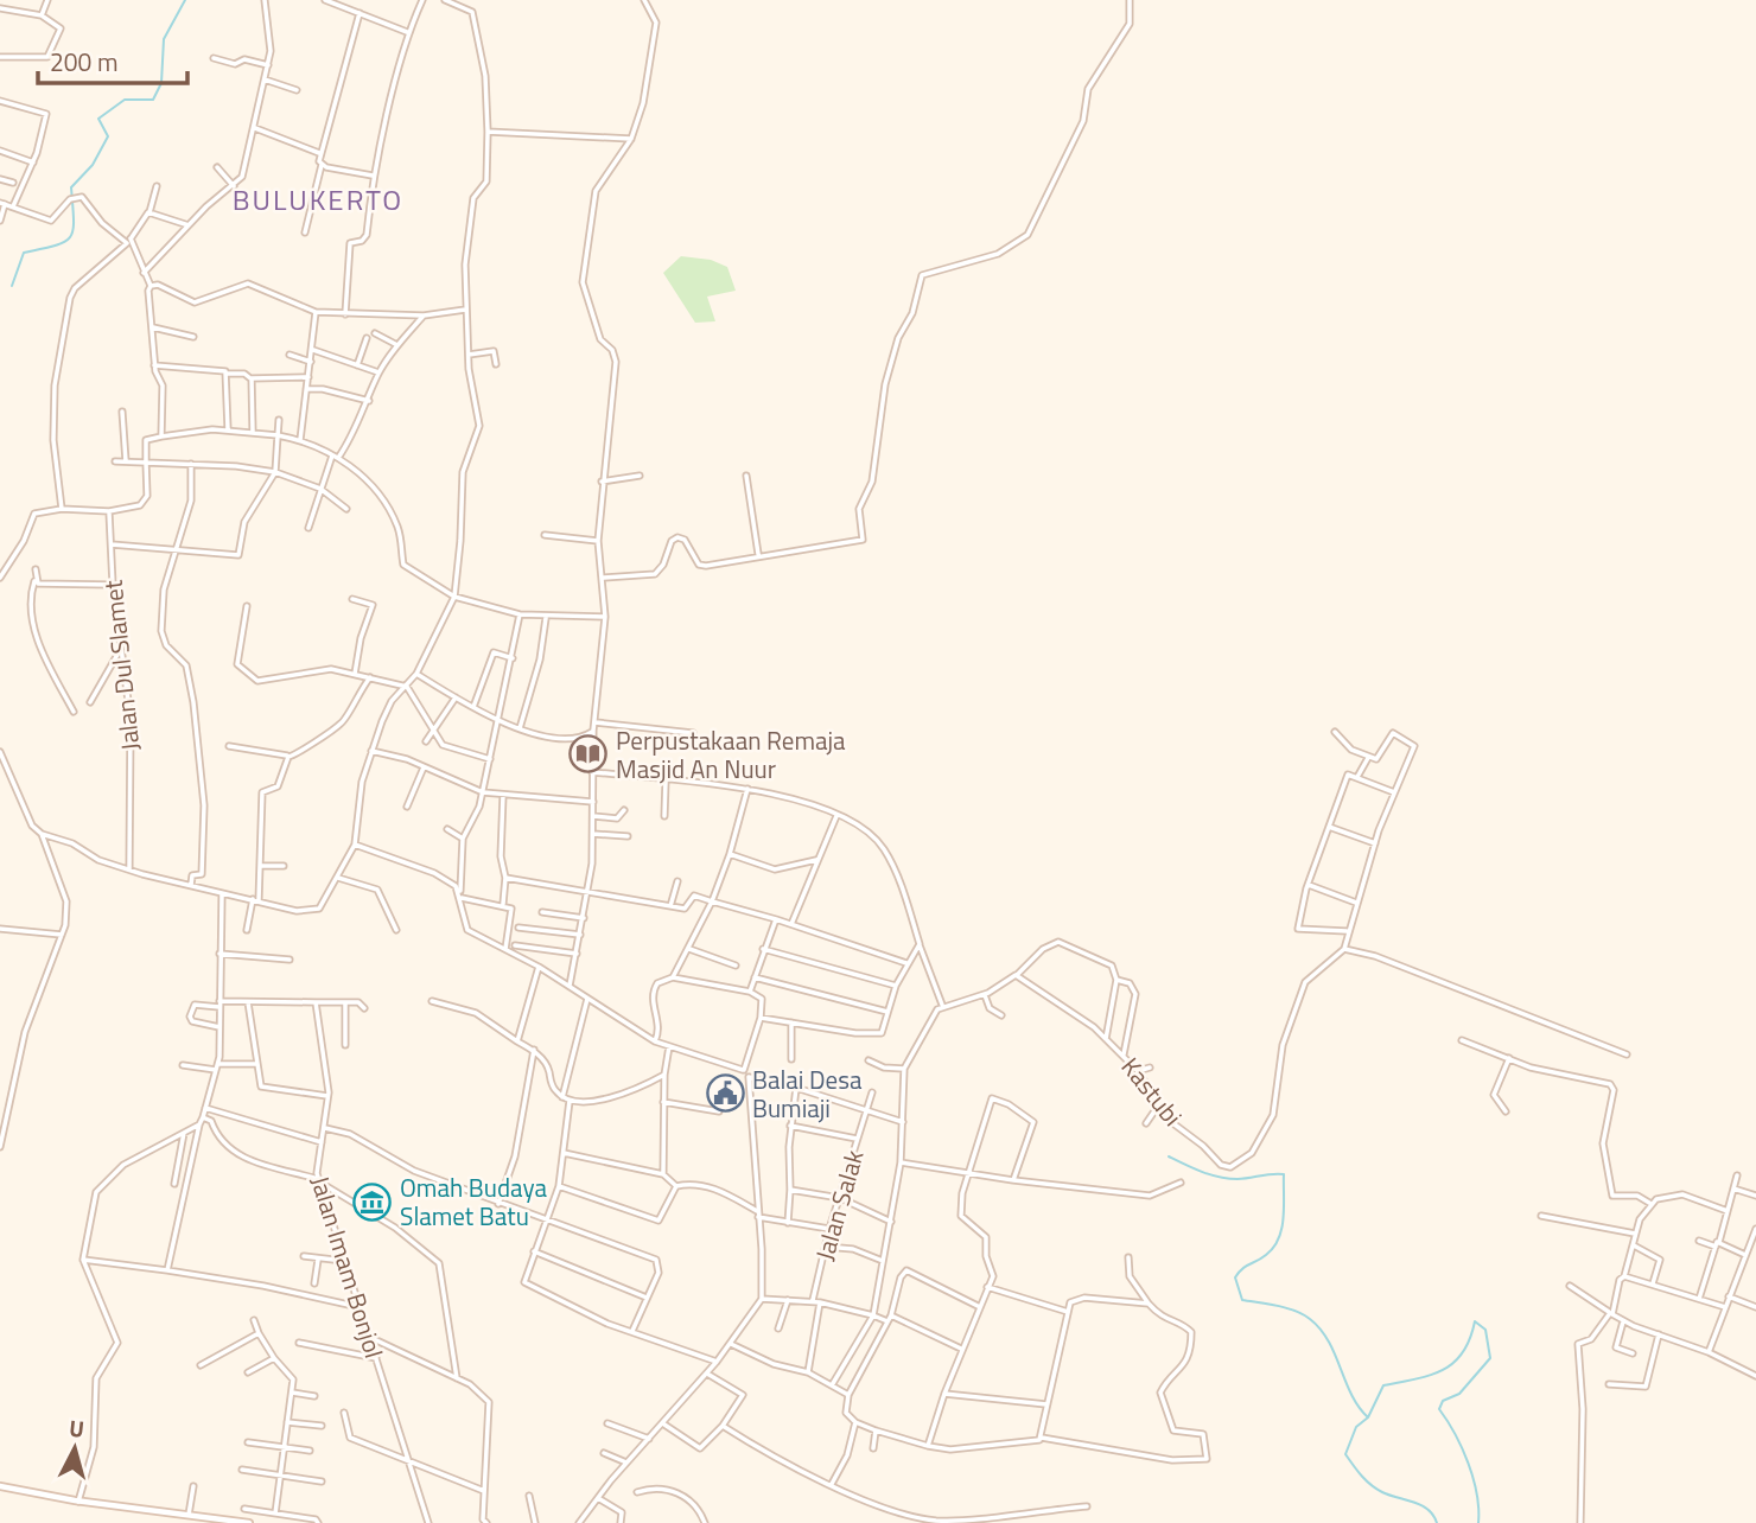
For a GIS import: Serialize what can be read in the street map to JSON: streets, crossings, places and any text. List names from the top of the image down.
{
  "streets": {
    "street": [
      "Jalan Dul Slamet",
      "Kastubi",
      "Jalan Salak",
      "Jalan Imam Bonjol"
    ]
  },
  "districts": ["BULUKERTO"],
  "places": {
    "library": ["Perpustakaan Remaja Masjid An Nuur"],
    "public building": ["Balai Desa Bumiaji"],
    "museum": ["Omah Budaya Slamet Batu"]
  },
  "scale_bar": "200 m",
  "north": "top"
}
